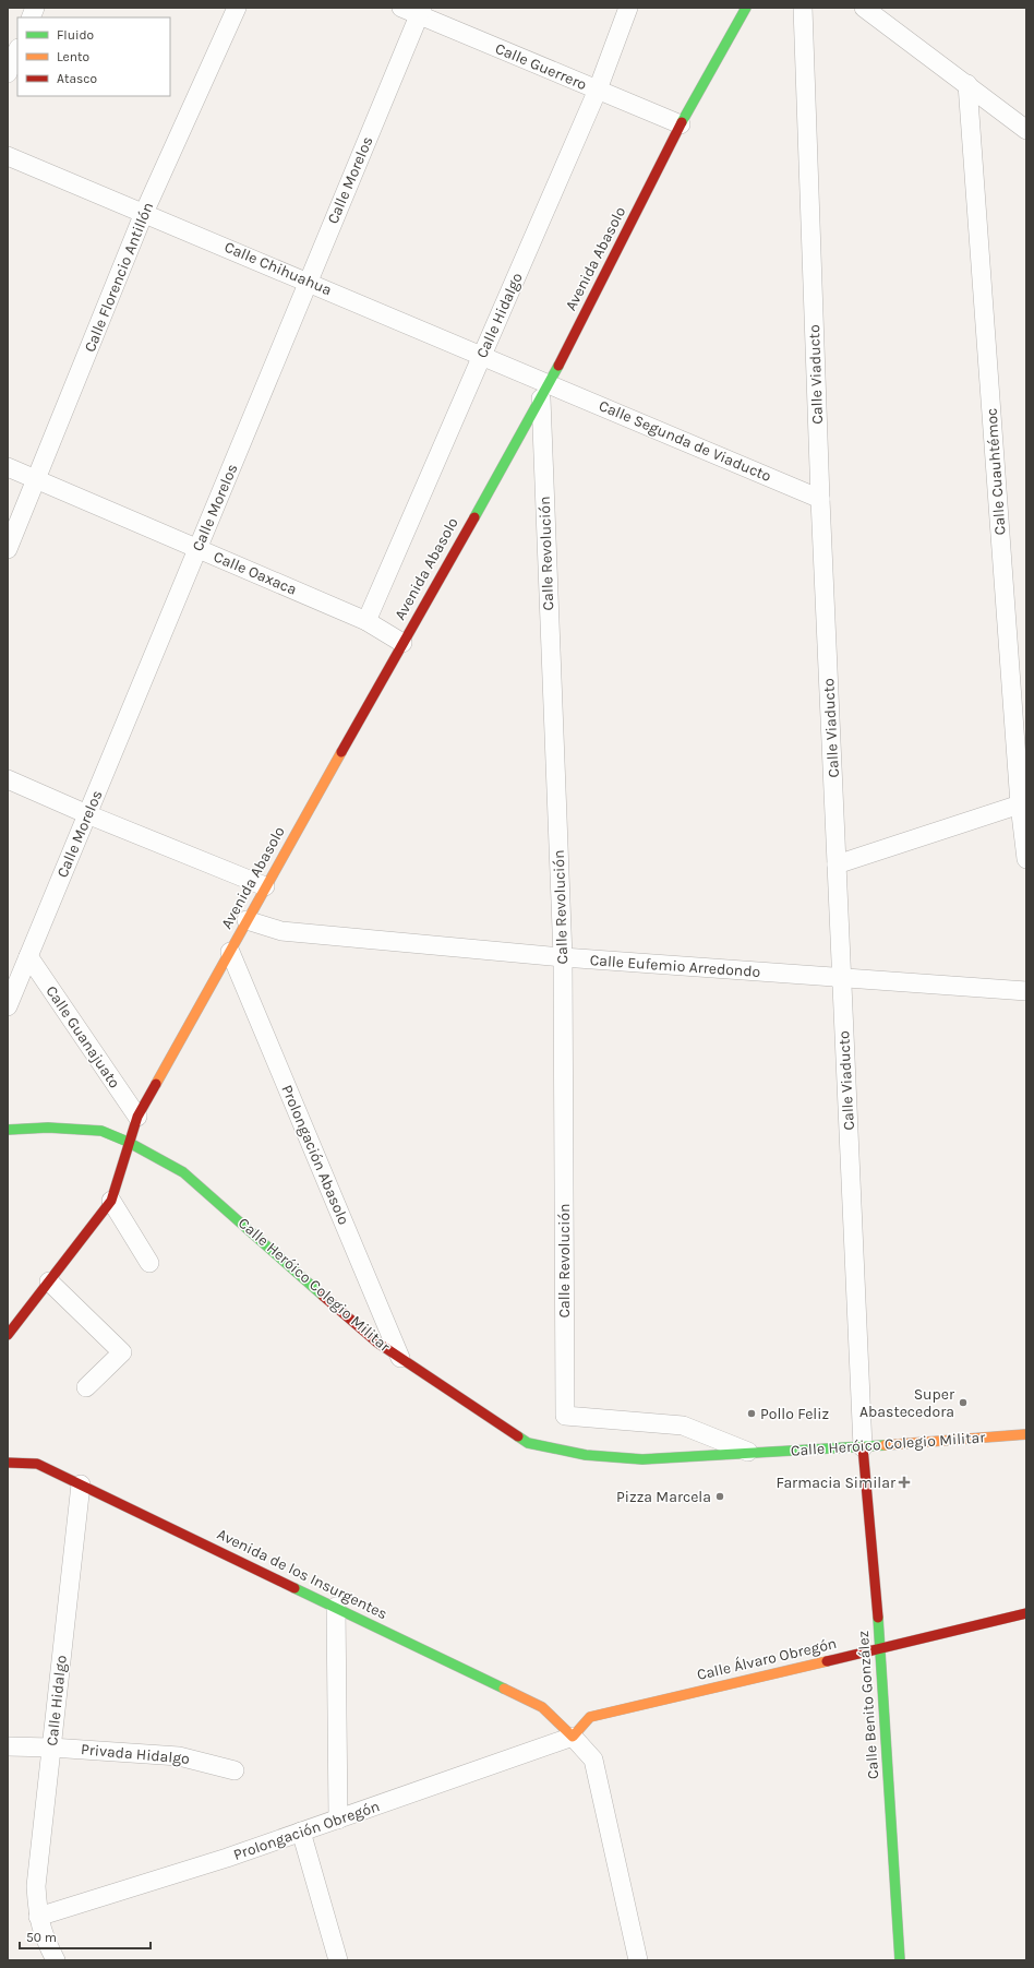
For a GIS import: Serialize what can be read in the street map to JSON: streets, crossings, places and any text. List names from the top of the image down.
{
  "streets": {
    "street": [
      "Calle Guerrero",
      "Calle Morelos",
      "Avenida Abasolo",
      "Calle Chihuahua",
      "Calle Florencio Antillón",
      "Calle Hidalgo",
      "Calle Viaducto",
      "Calle Segunda de Viaducto",
      "Calle Cuauhtémoc",
      "Calle Revolución",
      "Calle Oaxaca",
      "Calle Eufemio Arredondo",
      "Calle Guanajuato",
      "Prolongación Abasolo",
      "Calle Heróico Colegio Militar",
      "Avenida de los Insurgentes",
      "Calle Álvaro Obregón",
      "Calle Benito González",
      "Privada Hidalgo",
      "Prolongación Obregón"
    ]
  },
  "crossings": [
    ["Calle Guerrero", "Calle Morelos"],
    ["Calle Guerrero", "Avenida Abasolo"],
    ["Calle Guerrero", "Calle Hidalgo"],
    ["Calle Morelos", "Calle Chihuahua"],
    ["Calle Morelos", "Calle Oaxaca"],
    ["Calle Morelos", "Calle Guanajuato"],
    ["Avenida Abasolo", "Calle Chihuahua"],
    ["Avenida Abasolo", "Calle Segunda de Viaducto"],
    ["Avenida Abasolo", "Calle Revolución"],
    ["Avenida Abasolo", "Calle Oaxaca"],
    ["Avenida Abasolo", "Calle Eufemio Arredondo"],
    ["Avenida Abasolo", "Calle Guanajuato"],
    ["Avenida Abasolo", "Prolongación Abasolo"],
    ["Avenida Abasolo", "Calle Heróico Colegio Militar"],
    ["Calle Chihuahua", "Calle Florencio Antillón"],
    ["Calle Chihuahua", "Calle Hidalgo"],
    ["Calle Chihuahua", "Calle Segunda de Viaducto"],
    ["Calle Chihuahua", "Calle Revolución"],
    ["Calle Florencio Antillón", "Calle Oaxaca"],
    ["Calle Hidalgo", "Calle Oaxaca"],
    ["Calle Hidalgo", "Avenida de los Insurgentes"],
    ["Calle Hidalgo", "Privada Hidalgo"],
    ["Calle Hidalgo", "Prolongación Obregón"],
    ["Calle Viaducto", "Calle Segunda de Viaducto"],
    ["Calle Viaducto", "Calle Eufemio Arredondo"],
    ["Calle Viaducto", "Calle Heróico Colegio Militar"],
    ["Calle Viaducto", "Calle Benito González"],
    ["Calle Segunda de Viaducto", "Calle Revolución"],
    ["Calle Revolución", "Calle Eufemio Arredondo"],
    ["Calle Revolución", "Calle Heróico Colegio Militar"],
    ["Prolongación Abasolo", "Calle Heróico Colegio Militar"],
    ["Calle Heróico Colegio Militar", "Calle Benito González"],
    ["Avenida de los Insurgentes", "Calle Álvaro Obregón"],
    ["Avenida de los Insurgentes", "Prolongación Obregón"],
    ["Calle Álvaro Obregón", "Calle Benito González"],
    ["Calle Álvaro Obregón", "Prolongación Obregón"]
  ],
  "places": {
    "other": ["Super Abastecedora", "Pollo Feliz", "Pizza Marcela"],
    "health": ["Farmacia Similar"]
  },
  "legend": ["Fluido", "Lento", "Atasco"],
  "scale_bar": "50 m"
}
